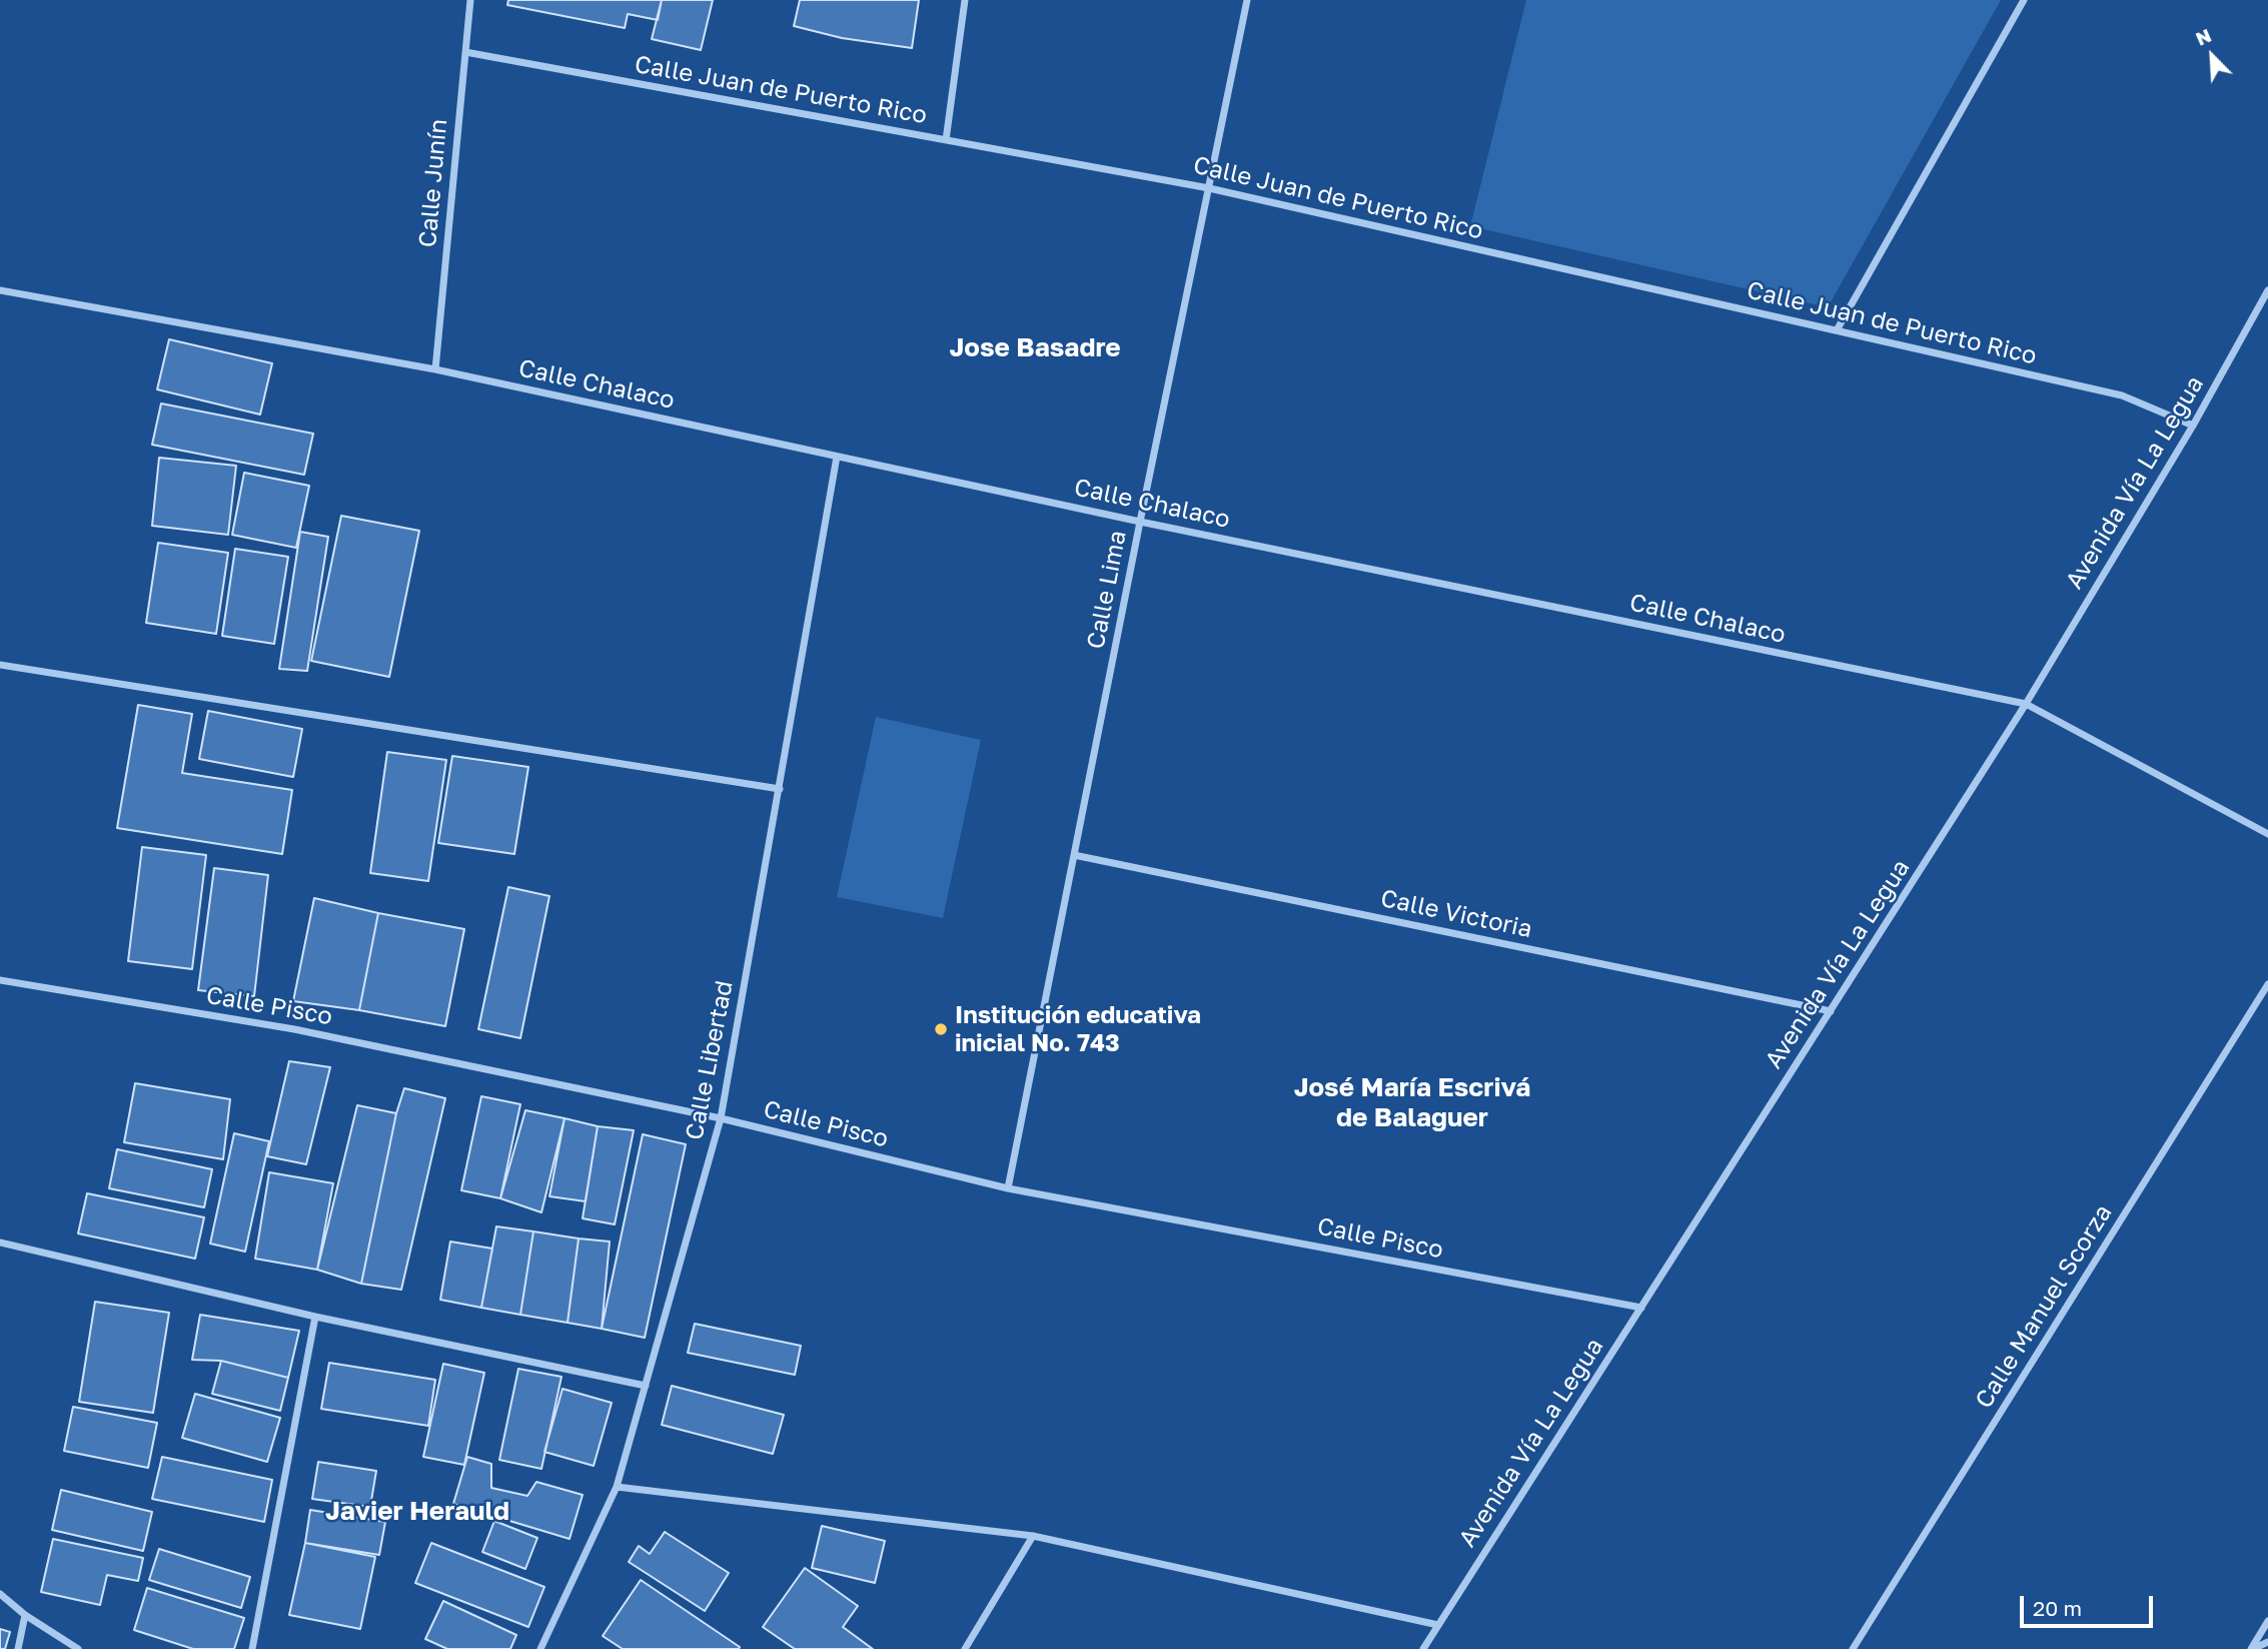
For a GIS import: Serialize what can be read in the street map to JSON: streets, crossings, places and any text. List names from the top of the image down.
{
  "streets": {
    "street": [
      "Calle Juan de Puerto Rico",
      "Calle Junín",
      "Calle Chalaco",
      "Avenida Vía La Legua",
      "Calle Lima",
      "Calle Victoria",
      "Calle Pisco",
      "Calle Libertad",
      "Calle Manuel Scorza"
    ]
  },
  "crossings": [
    ["Calle Juan de Puerto Rico", "Calle Junín"],
    ["Calle Juan de Puerto Rico", "Avenida Vía La Legua"],
    ["Calle Juan de Puerto Rico", "Calle Lima"],
    ["Calle Junín", "Calle Chalaco"],
    ["Calle Chalaco", "Avenida Vía La Legua"],
    ["Calle Chalaco", "Calle Lima"],
    ["Calle Chalaco", "Calle Libertad"],
    ["Avenida Vía La Legua", "Calle Victoria"],
    ["Avenida Vía La Legua", "Calle Pisco"],
    ["Calle Lima", "Calle Victoria"],
    ["Calle Lima", "Calle Pisco"],
    ["Calle Pisco", "Calle Libertad"]
  ],
  "districts": ["Jose Basadre", "José María Escrivá de Balaguer", "Javier Herauld"],
  "places": ["Institución educativa inicial No. 743"],
  "scale_bar": "20 m",
  "north": "top left"
}
